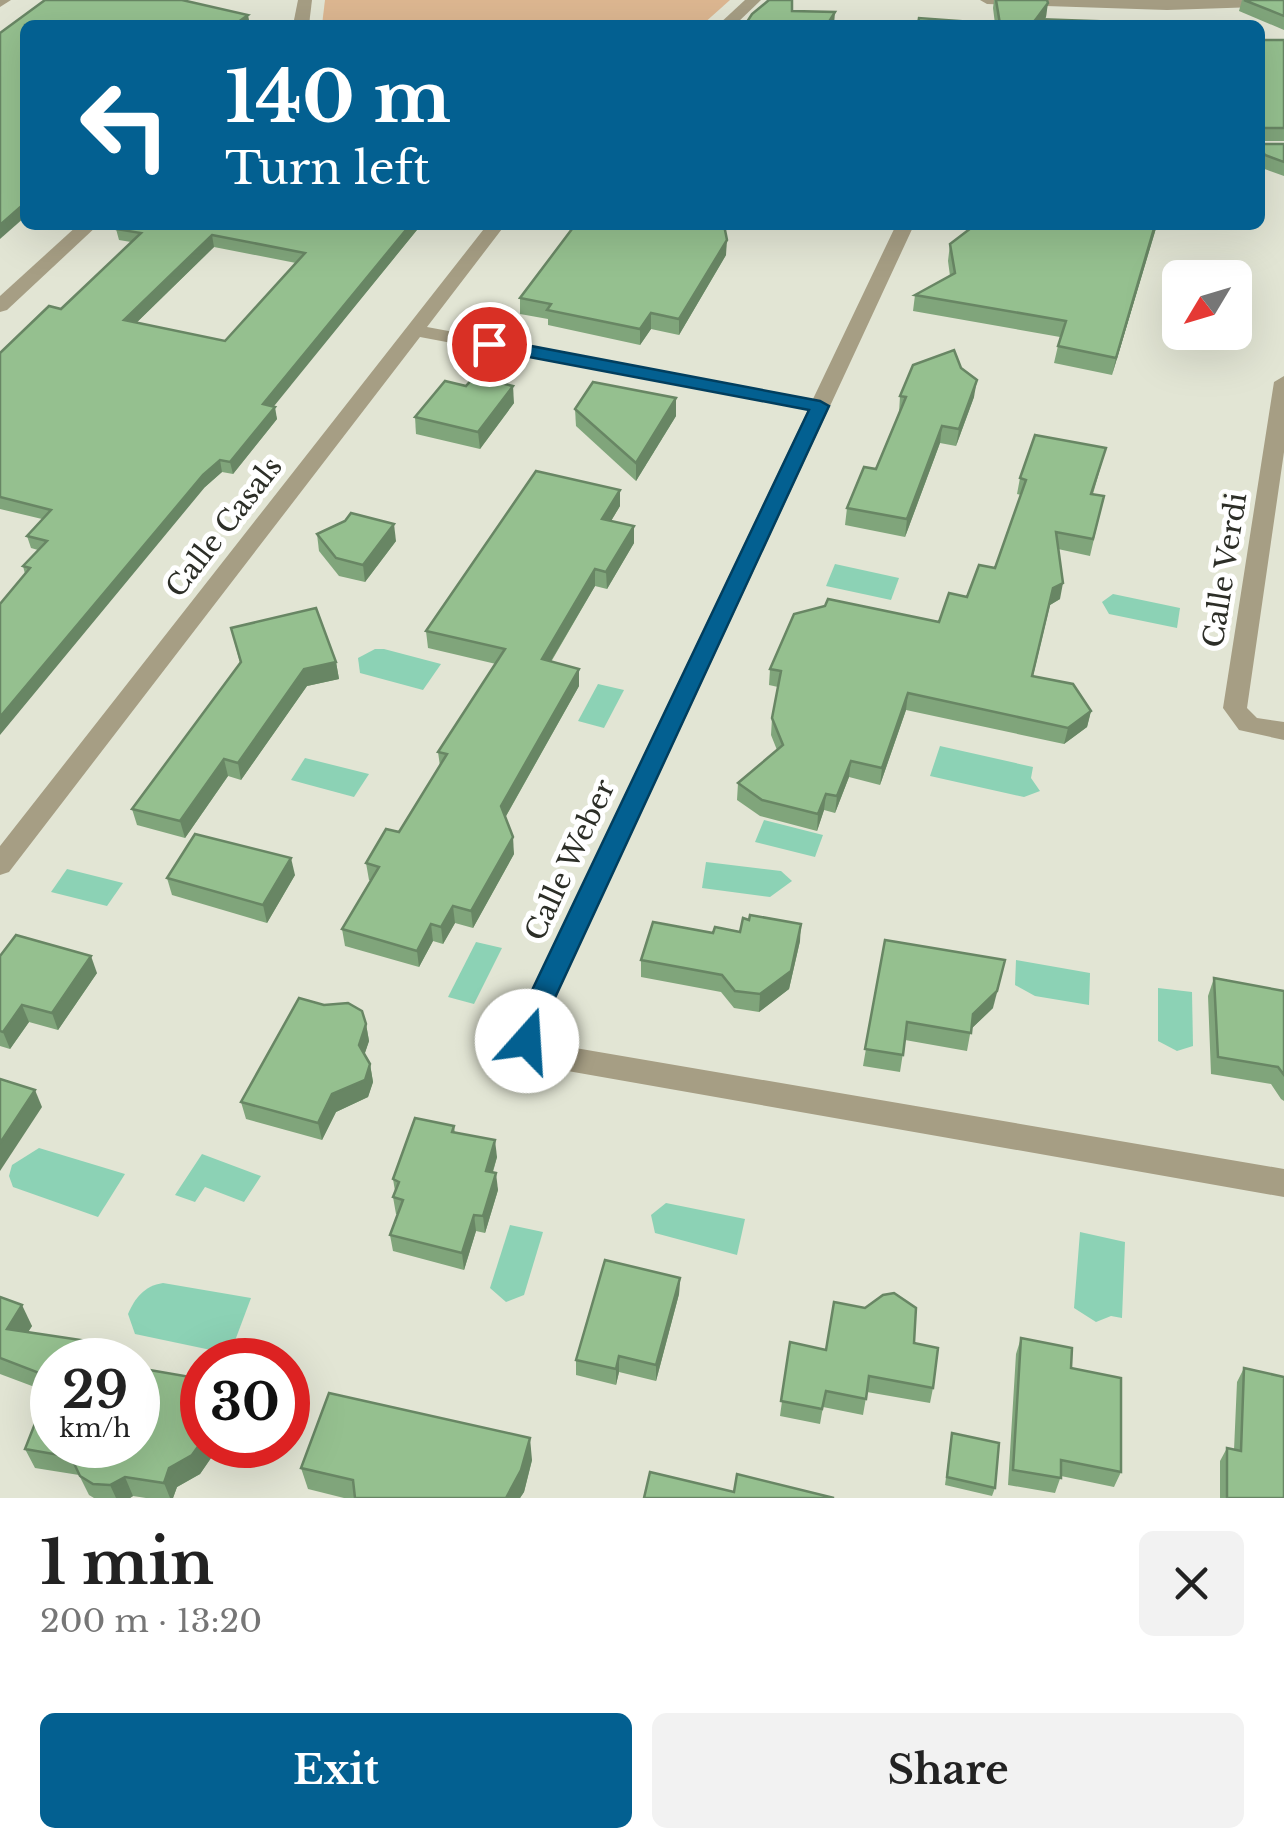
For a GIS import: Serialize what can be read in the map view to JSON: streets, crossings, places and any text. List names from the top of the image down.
{
  "streets": {
    "street": ["Calle Casals", "Calle Verdi", "Calle Weber"]
  },
  "north": "bottom left",
  "page": {
    "turn": ["140 m", "Turn left"],
    "speed": "29 km/h",
    "limit": "30",
    "heading": ["1 min", "200 m · 13:20"],
    "buttons": ["Exit", "Share"]
  }
}
